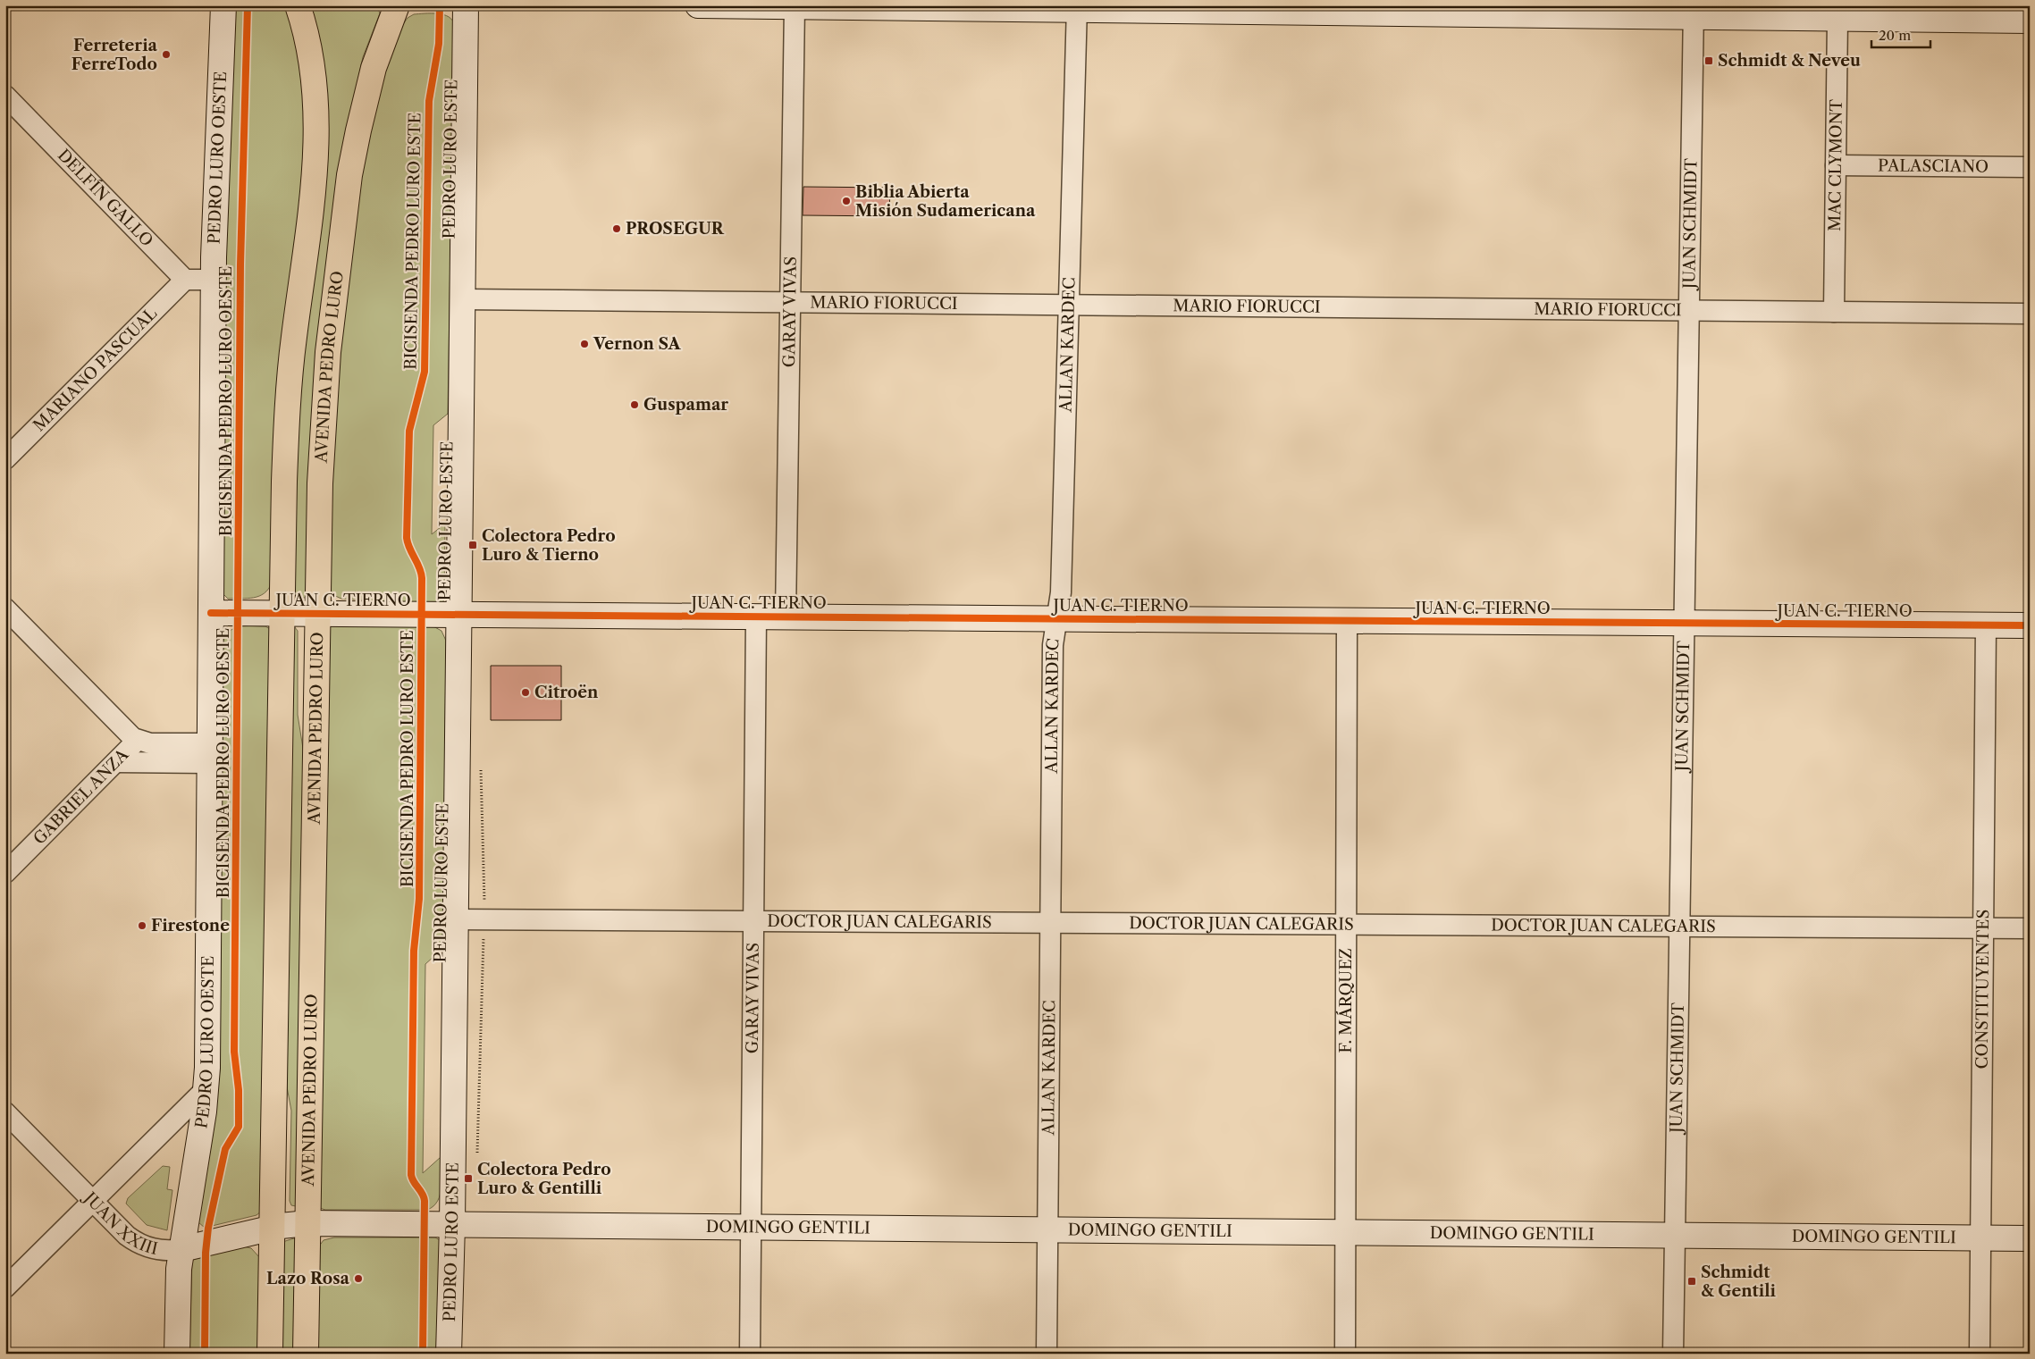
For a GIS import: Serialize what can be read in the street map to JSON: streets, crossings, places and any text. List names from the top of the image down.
{
  "streets": {
    "main road": ["AVENIDA PEDRO LURO"],
    "street": [
      "PEDRO LURO OESTE",
      "PEDRO LURO ESTE",
      "MAC CLYMONT",
      "PALASCIANO",
      "DELFÍN GALLO",
      "JUAN SCHMIDT",
      "MARIO FIORUCCI",
      "GARAY VIVAS",
      "ALLAN KARDEC",
      "MARIANO PASCUAL",
      "JUAN C. TIERNO",
      "GABRIEL ANZA",
      "DOCTOR JUAN CALEGARIS",
      "CONSTITUYENTES",
      "F. MÁRQUEZ",
      "JUAN XXIII",
      "DOMINGO GENTILI"
    ],
    "cycle path": ["BICISENDA PEDRO LURO ESTE", "BICISENDA PEDRO LURO OESTE"]
  },
  "crossings": [
    ["PEDRO LURO OESTE", "JUAN C. TIERNO"],
    ["PEDRO LURO OESTE", "JUAN XXIII"],
    ["PEDRO LURO ESTE", "MARIO FIORUCCI"],
    ["PEDRO LURO ESTE", "JUAN C. TIERNO"],
    ["PEDRO LURO ESTE", "DOCTOR JUAN CALEGARIS"],
    ["PEDRO LURO ESTE", "DOMINGO GENTILI"],
    ["MAC CLYMONT", "PALASCIANO"],
    ["MAC CLYMONT", "MARIO FIORUCCI"],
    ["DELFÍN GALLO", "MARIANO PASCUAL"],
    ["JUAN SCHMIDT", "MARIO FIORUCCI"],
    ["JUAN SCHMIDT", "JUAN C. TIERNO"],
    ["JUAN SCHMIDT", "DOCTOR JUAN CALEGARIS"],
    ["JUAN SCHMIDT", "DOMINGO GENTILI"],
    ["MARIO FIORUCCI", "GARAY VIVAS"],
    ["MARIO FIORUCCI", "ALLAN KARDEC"],
    ["GARAY VIVAS", "JUAN C. TIERNO"],
    ["GARAY VIVAS", "DOCTOR JUAN CALEGARIS"],
    ["GARAY VIVAS", "DOMINGO GENTILI"],
    ["ALLAN KARDEC", "JUAN C. TIERNO"],
    ["ALLAN KARDEC", "DOCTOR JUAN CALEGARIS"],
    ["ALLAN KARDEC", "DOMINGO GENTILI"],
    ["AVENIDA PEDRO LURO", "JUAN C. TIERNO"],
    ["AVENIDA PEDRO LURO", "DOMINGO GENTILI"],
    ["JUAN C. TIERNO", "CONSTITUYENTES"],
    ["JUAN C. TIERNO", "F. MÁRQUEZ"],
    ["DOCTOR JUAN CALEGARIS", "CONSTITUYENTES"],
    ["DOCTOR JUAN CALEGARIS", "F. MÁRQUEZ"],
    ["CONSTITUYENTES", "DOMINGO GENTILI"],
    ["F. MÁRQUEZ", "DOMINGO GENTILI"],
    ["JUAN XXIII", "DOMINGO GENTILI"]
  ],
  "places": {
    "other": [
      "Ferreteria FerreTodo",
      "Biblia Abierta Misión Sudamericana",
      "PROSEGUR",
      "Vernon SA",
      "Guspamar",
      "Citroën",
      "Firestone",
      "Lazo Rosa"
    ],
    "transit": [
      "Schmidt & Neveu",
      "Colectora Pedro Luro & Tierno",
      "Colectora Pedro Luro & Gentilli",
      "Schmidt & Gentili"
    ]
  },
  "scale_bar": "20 m"
}
